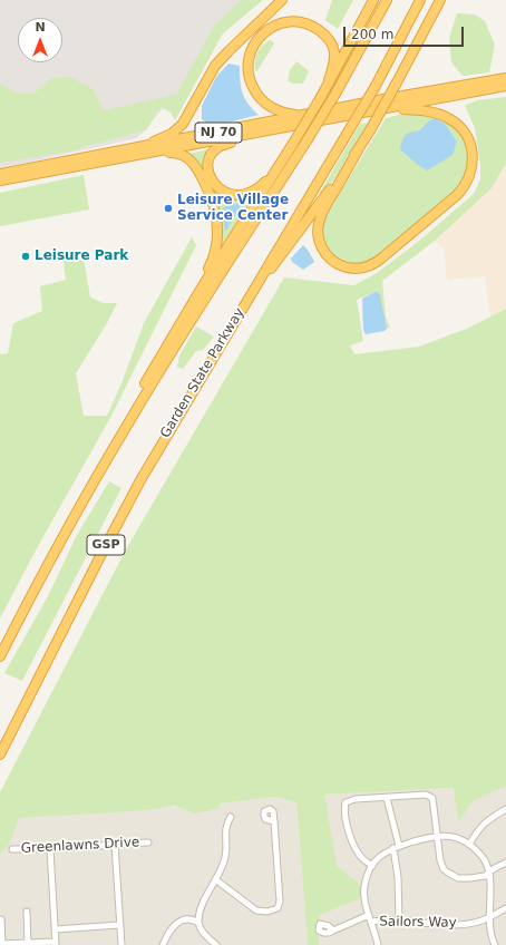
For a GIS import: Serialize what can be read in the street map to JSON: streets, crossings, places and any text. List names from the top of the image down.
{
  "streets": {
    "highway": ["NJ 70", "Garden State Parkway", "GSP"],
    "street": ["Greenlawns Drive", "Sailors Way"]
  },
  "places": ["Leisure Village Service Center", "Leisure Park"],
  "scale_bar": "200 m",
  "north": "top"
}
